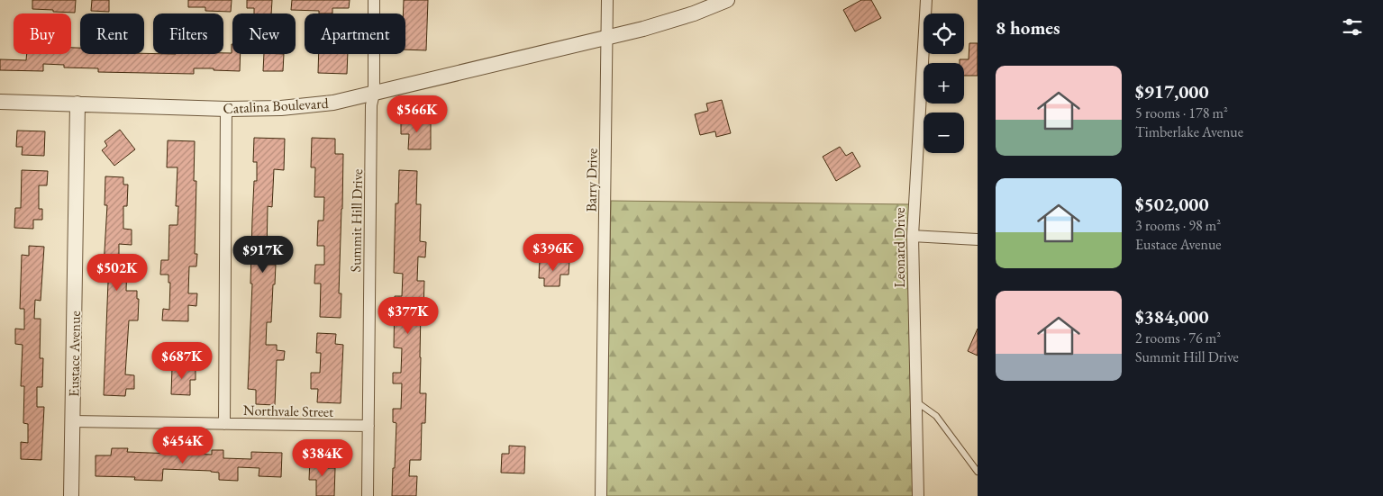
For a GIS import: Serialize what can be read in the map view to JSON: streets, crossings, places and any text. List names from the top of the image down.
{
  "streets": {
    "street": [
      "Catalina Boulevard",
      "Barry Drive",
      "Summit Hill Drive",
      "Leonard Drive",
      "Eustace Avenue",
      "Northvale Street"
    ]
  },
  "crossings": [
    ["Catalina Boulevard", "Barry Drive"],
    ["Catalina Boulevard", "Summit Hill Drive"],
    ["Catalina Boulevard", "Eustace Avenue"],
    ["Summit Hill Drive", "Northvale Street"],
    ["Eustace Avenue", "Northvale Street"]
  ],
  "page": {
    "heading": "8 homes",
    "map_buttons": ["+", "−"],
    "chip": [
      "Buy",
      "Rent",
      "Filters",
      "New",
      "Apartment"
    ],
    "list": [
      {
        "name": "$917,000",
        "note": "5 rooms · 178 m² · Timberlake Avenue"
      },
      {
        "name": "$502,000",
        "note": "3 rooms · 98 m² · Eustace Avenue"
      },
      {
        "name": "$384,000",
        "note": "2 rooms · 76 m² · Summit Hill Drive"
      }
    ],
    "price": [
      "$566K",
      "$396K",
      "$917K",
      "$502K",
      "$377K",
      "$687K",
      "$454K",
      "$384K"
    ]
  }
}
